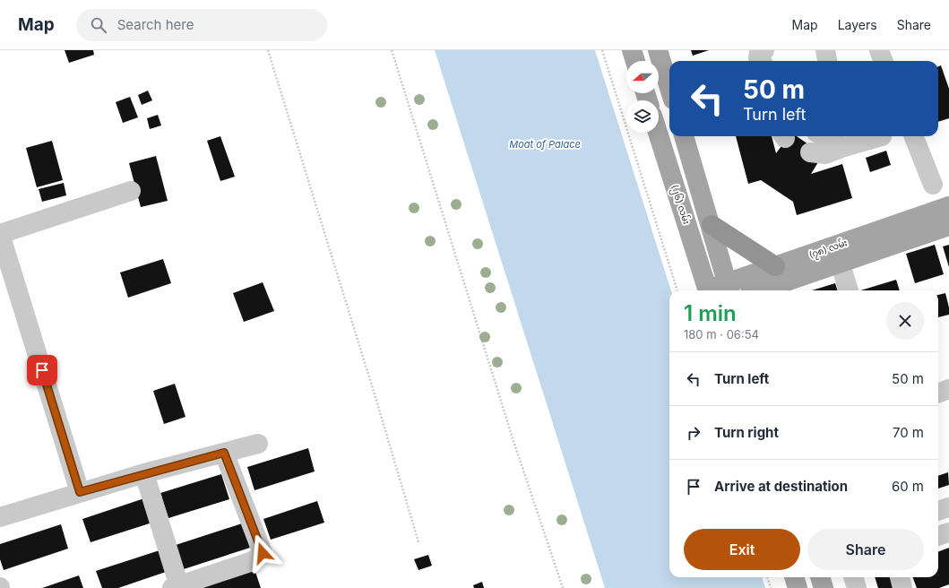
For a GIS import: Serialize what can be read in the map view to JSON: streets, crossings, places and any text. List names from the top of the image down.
{
  "streets": {
    "main road": ["(၂၆) လမ်း", "(၇၈) လမ်း"]
  },
  "water": ["Moat of Palace"],
  "north": "left",
  "page": {
    "header": "Map",
    "search": "Search here",
    "nav": ["Map", "Layers", "Share"],
    "turn": ["50 m", "Turn left"],
    "heading": ["1 min", "180 m · 06:54"],
    "list": [
      {
        "name": "Turn left",
        "value": "50 m"
      },
      {
        "name": "Turn right",
        "value": "70 m"
      },
      {
        "name": "Arrive at destination",
        "value": "60 m"
      }
    ],
    "buttons": ["Exit", "Share"]
  }
}
